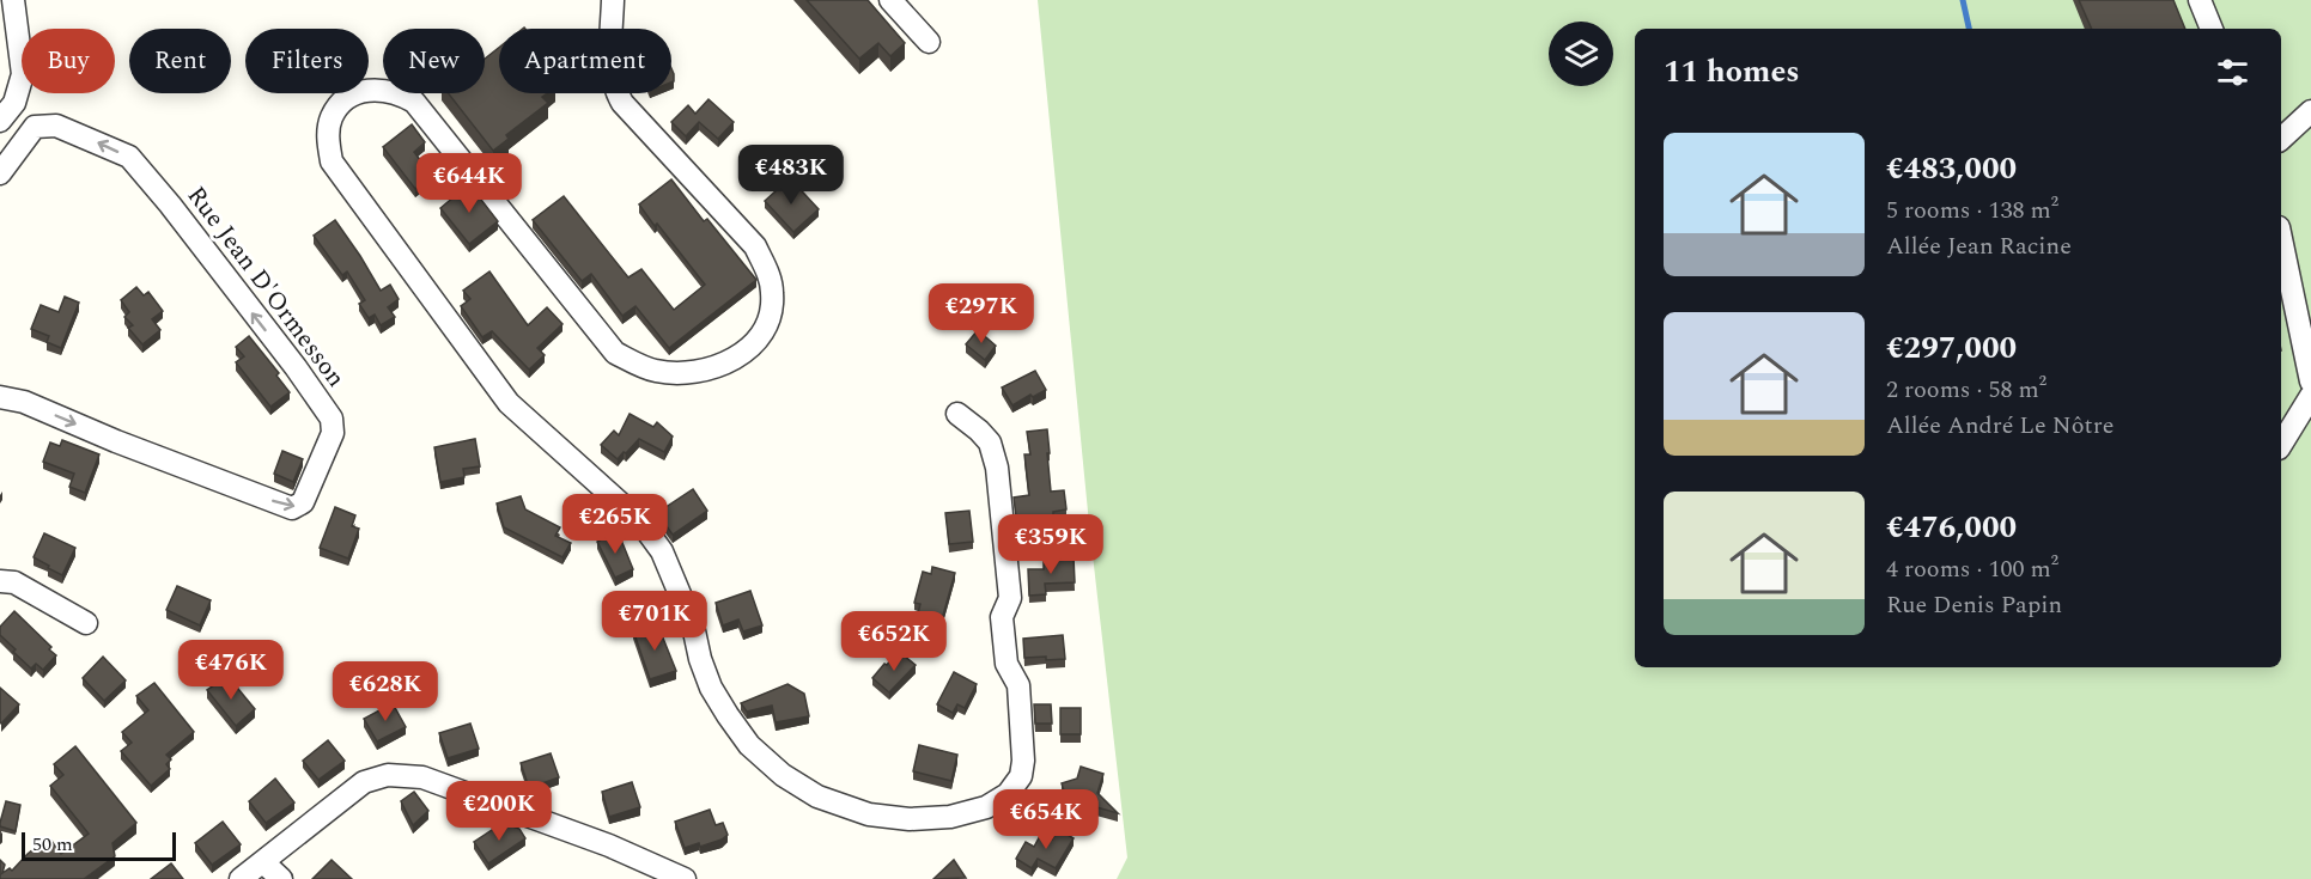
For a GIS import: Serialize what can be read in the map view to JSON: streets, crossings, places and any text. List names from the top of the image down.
{
  "streets": {
    "street": ["Rue Jean D'Ormesson"]
  },
  "scale_bar": "50 m",
  "page": {
    "chip": [
      "Buy",
      "Rent",
      "Filters",
      "New",
      "Apartment"
    ],
    "heading": "11 homes",
    "list": [
      {
        "name": "€483,000",
        "note": "5 rooms · 138 m² · Allée Jean Racine"
      },
      {
        "name": "€297,000",
        "note": "2 rooms · 58 m² · Allée André Le Nôtre"
      },
      {
        "name": "€476,000",
        "note": "4 rooms · 100 m² · Rue Denis Papin"
      }
    ],
    "price": [
      "€483K",
      "€644K",
      "€297K",
      "€265K",
      "€359K",
      "€701K",
      "€652K",
      "€476K",
      "€628K",
      "€200K",
      "€654K"
    ],
    "scale": "50 m"
  }
}
